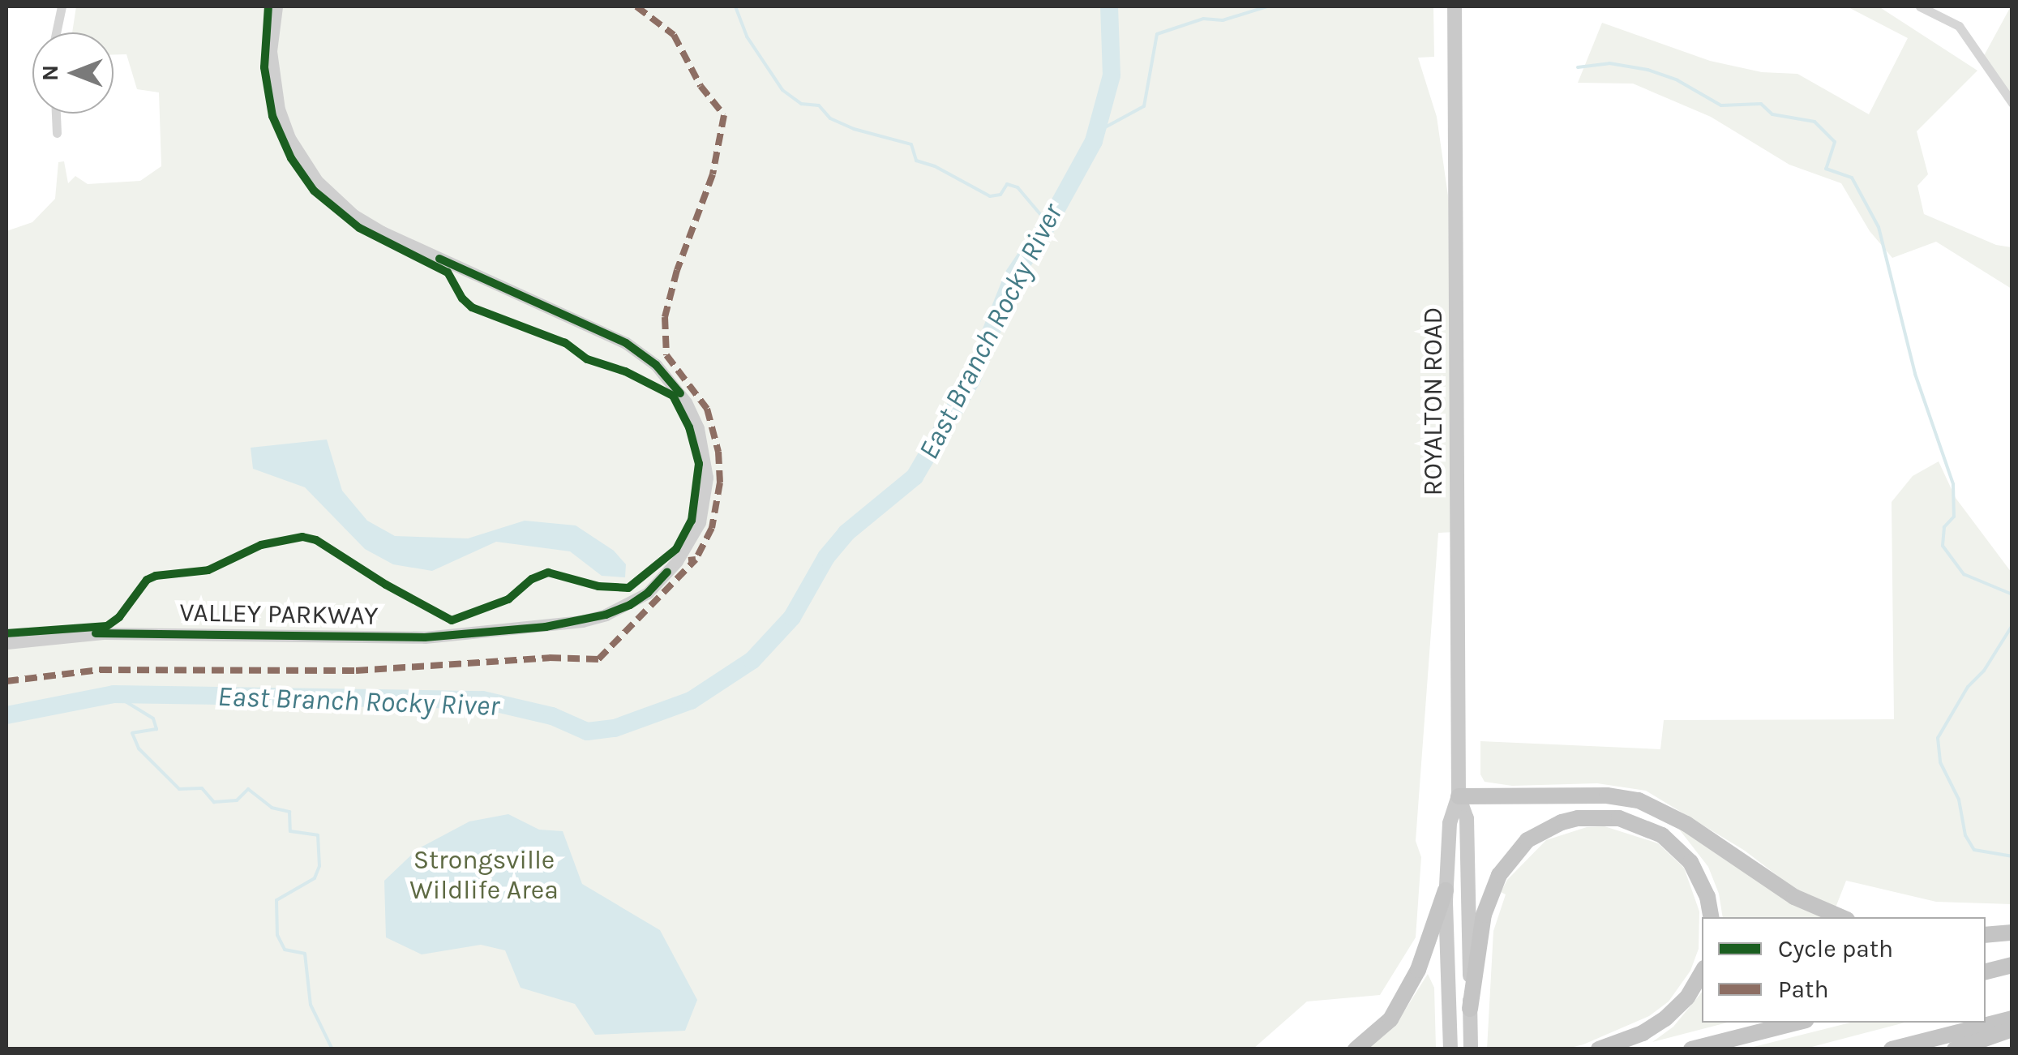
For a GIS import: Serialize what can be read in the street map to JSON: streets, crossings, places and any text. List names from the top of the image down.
{
  "streets": {
    "main road": ["ROYALTON ROAD"],
    "street": ["VALLEY PARKWAY"]
  },
  "water": ["East Branch Rocky River"],
  "parks": ["Strongsville Wildlife Area"],
  "legend": ["Cycle path", "Path"],
  "north": "left"
}
